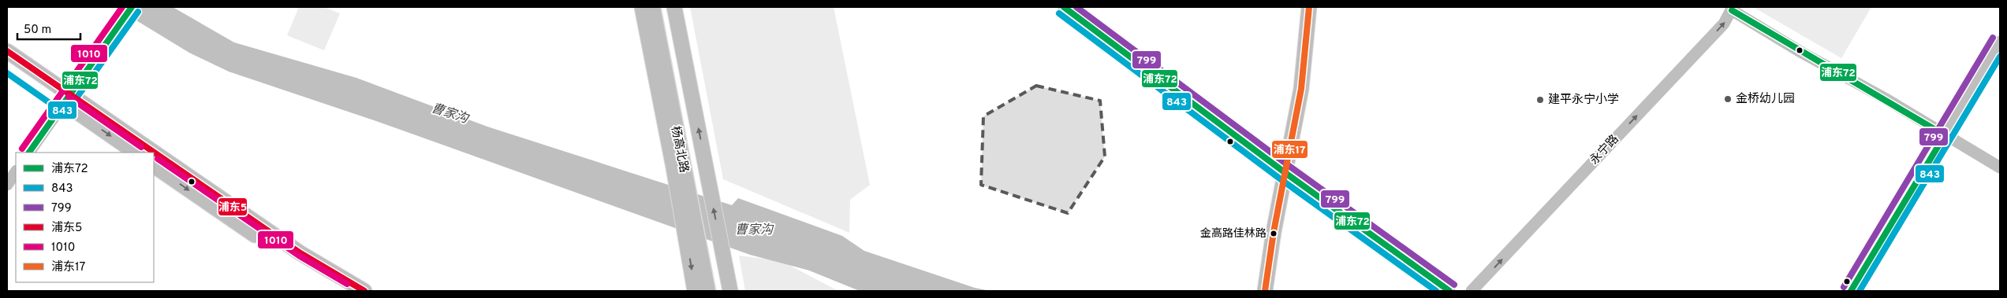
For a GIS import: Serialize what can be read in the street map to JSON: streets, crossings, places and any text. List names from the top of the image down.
{
  "streets": {
    "highway": ["杨高北路"],
    "street": ["永宁路"]
  },
  "one_way": ["永宁路"],
  "water": ["曹家沟"],
  "places": ["金桥幼儿园", "建平永宁小学", "金高路佳林路"],
  "lines": [
    "transit line 浦东72",
    "transit line 799",
    "transit line 1010",
    "transit line 浦东17",
    "transit line 843",
    "transit line 浦东5"
  ],
  "legend": [
    "浦东72",
    "843",
    "799",
    "浦东5",
    "1010",
    "浦东17"
  ],
  "scale_bar": "50 m"
}
